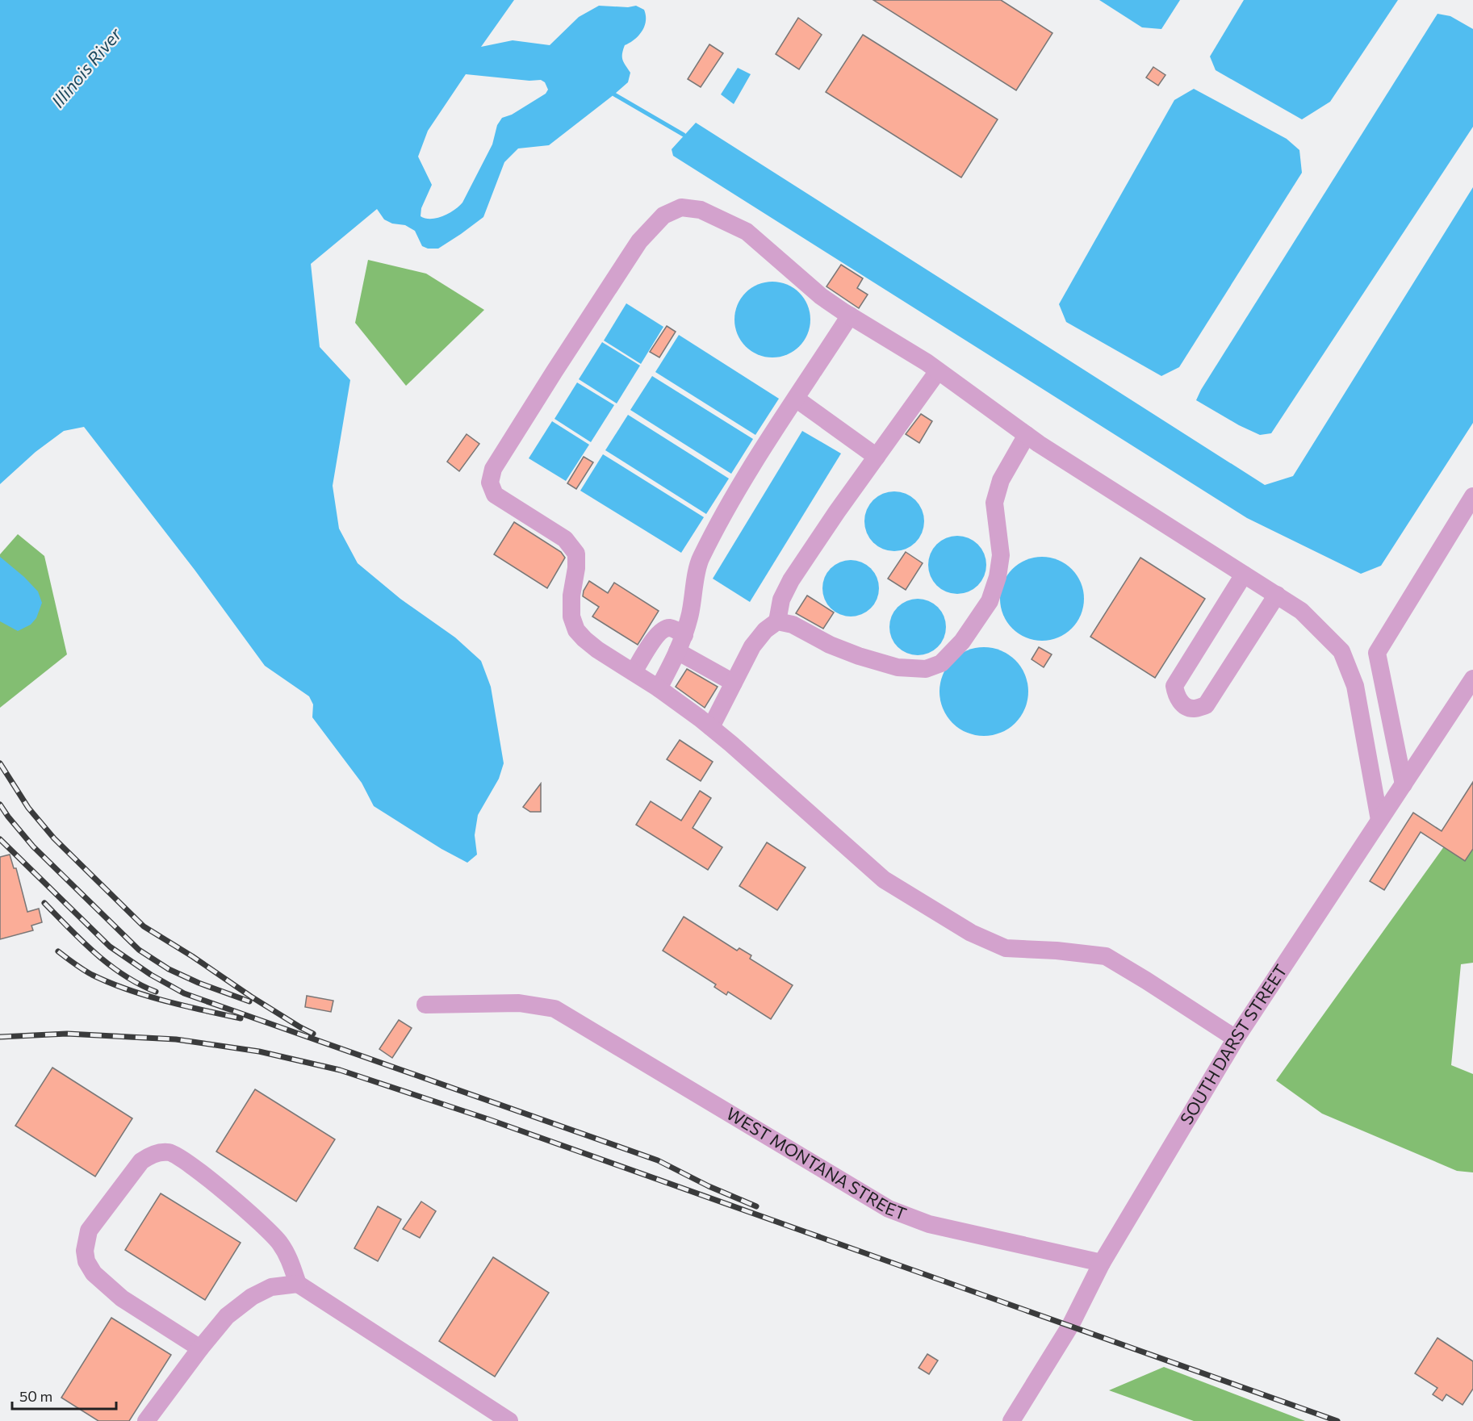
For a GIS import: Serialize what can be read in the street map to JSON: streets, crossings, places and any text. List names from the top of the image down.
{
  "streets": {
    "street": ["SOUTH DARST STREET", "WEST MONTANA STREET"]
  },
  "crossings": [
    ["SOUTH DARST STREET", "WEST MONTANA STREET"]
  ],
  "water": ["Illinois River"],
  "scale_bar": "50 m"
}
